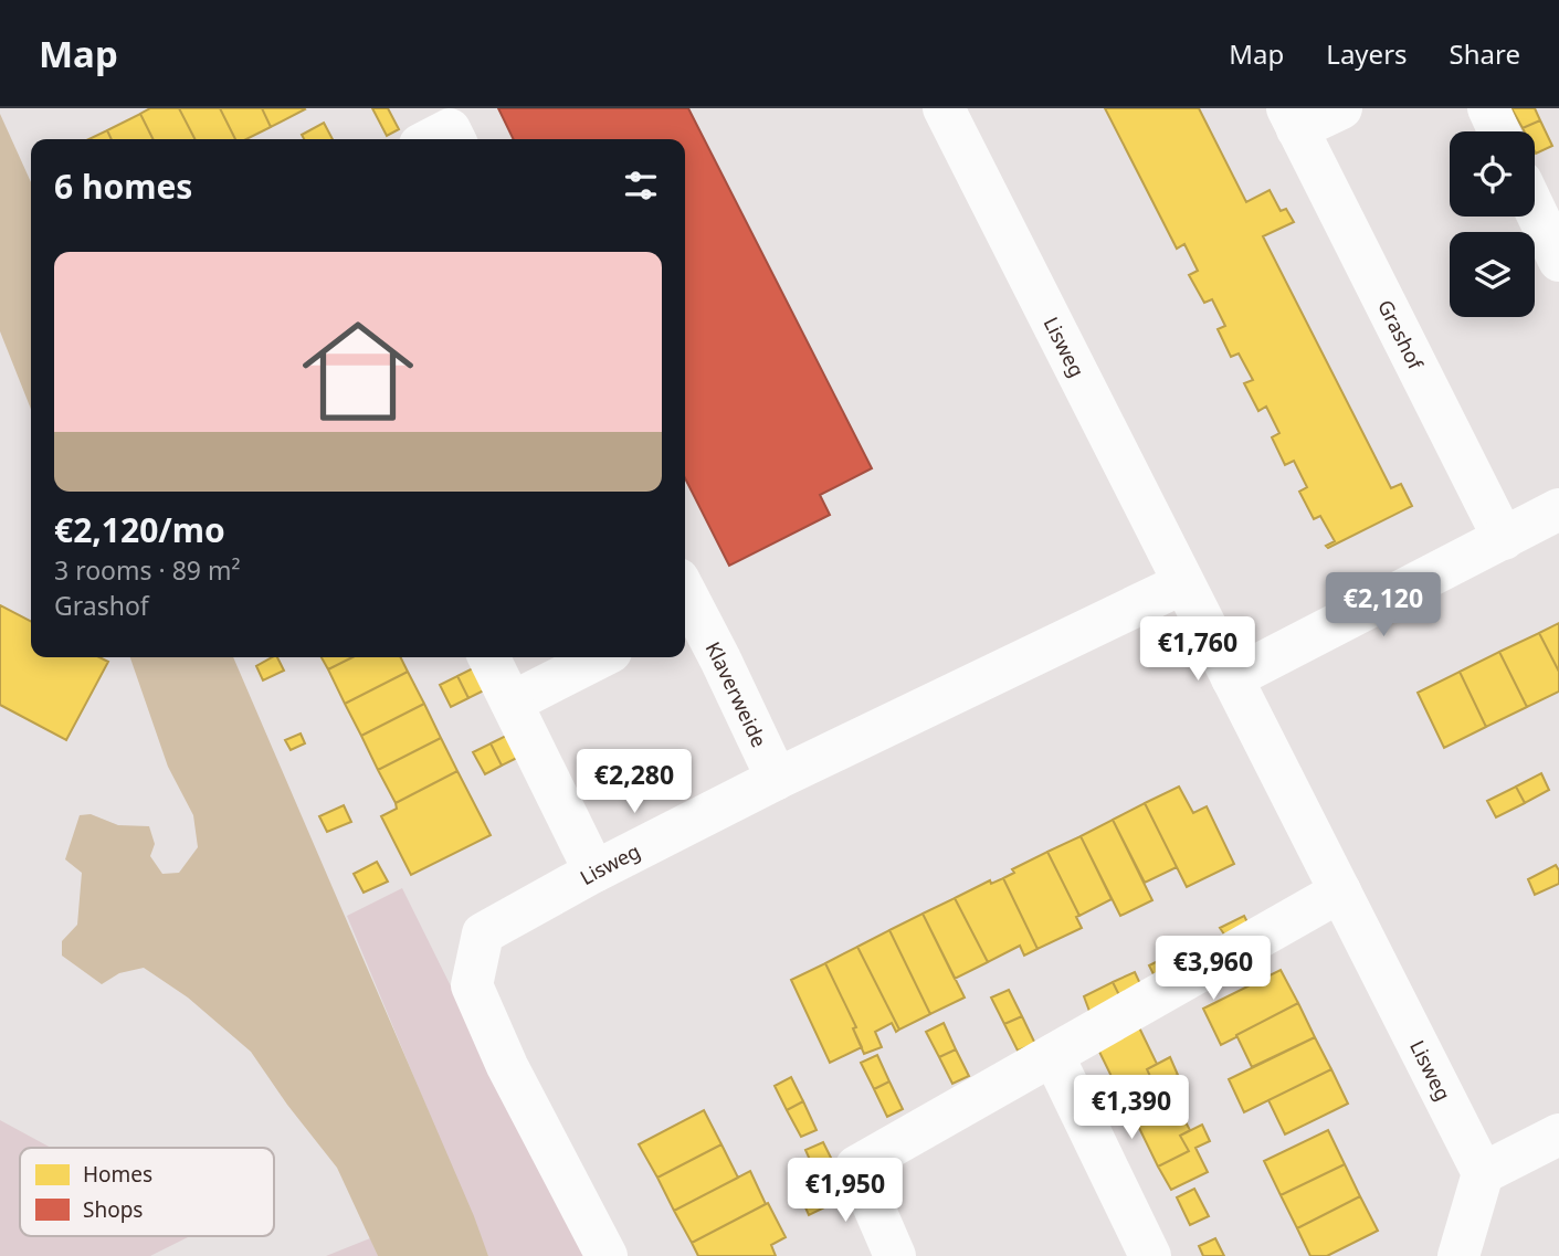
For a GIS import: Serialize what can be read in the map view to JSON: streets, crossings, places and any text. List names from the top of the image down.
{
  "streets": {
    "street": ["Grashof", "Lisweg", "Klaverweide"]
  },
  "crossings": [
    ["Lisweg", "Klaverweide"]
  ],
  "legend": ["Homes", "Shops"],
  "page": {
    "header": "Map",
    "nav": ["Map", "Layers", "Share"],
    "heading": "6 homes",
    "list": [
      {
        "name": "€2,120/mo",
        "note": "3 rooms · 89 m² · Grashof"
      }
    ],
    "price": [
      "€2,120",
      "€1,760",
      "€2,280",
      "€3,960",
      "€1,390",
      "€1,950"
    ]
  }
}
